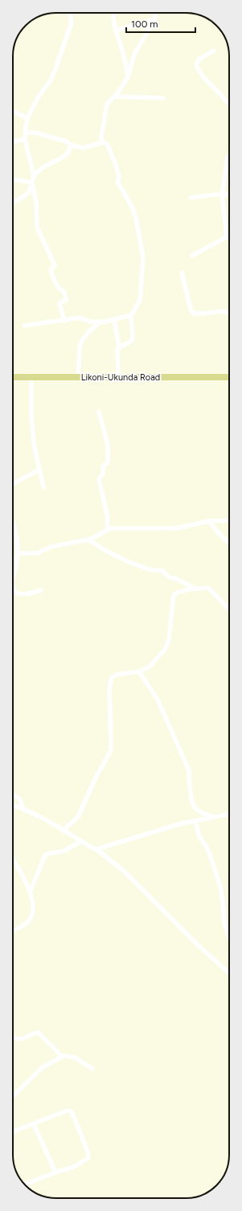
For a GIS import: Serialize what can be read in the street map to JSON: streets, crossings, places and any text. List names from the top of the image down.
{
  "streets": {
    "highway": ["Likoni-Ukunda Road"]
  },
  "scale_bar": "100 m"
}
